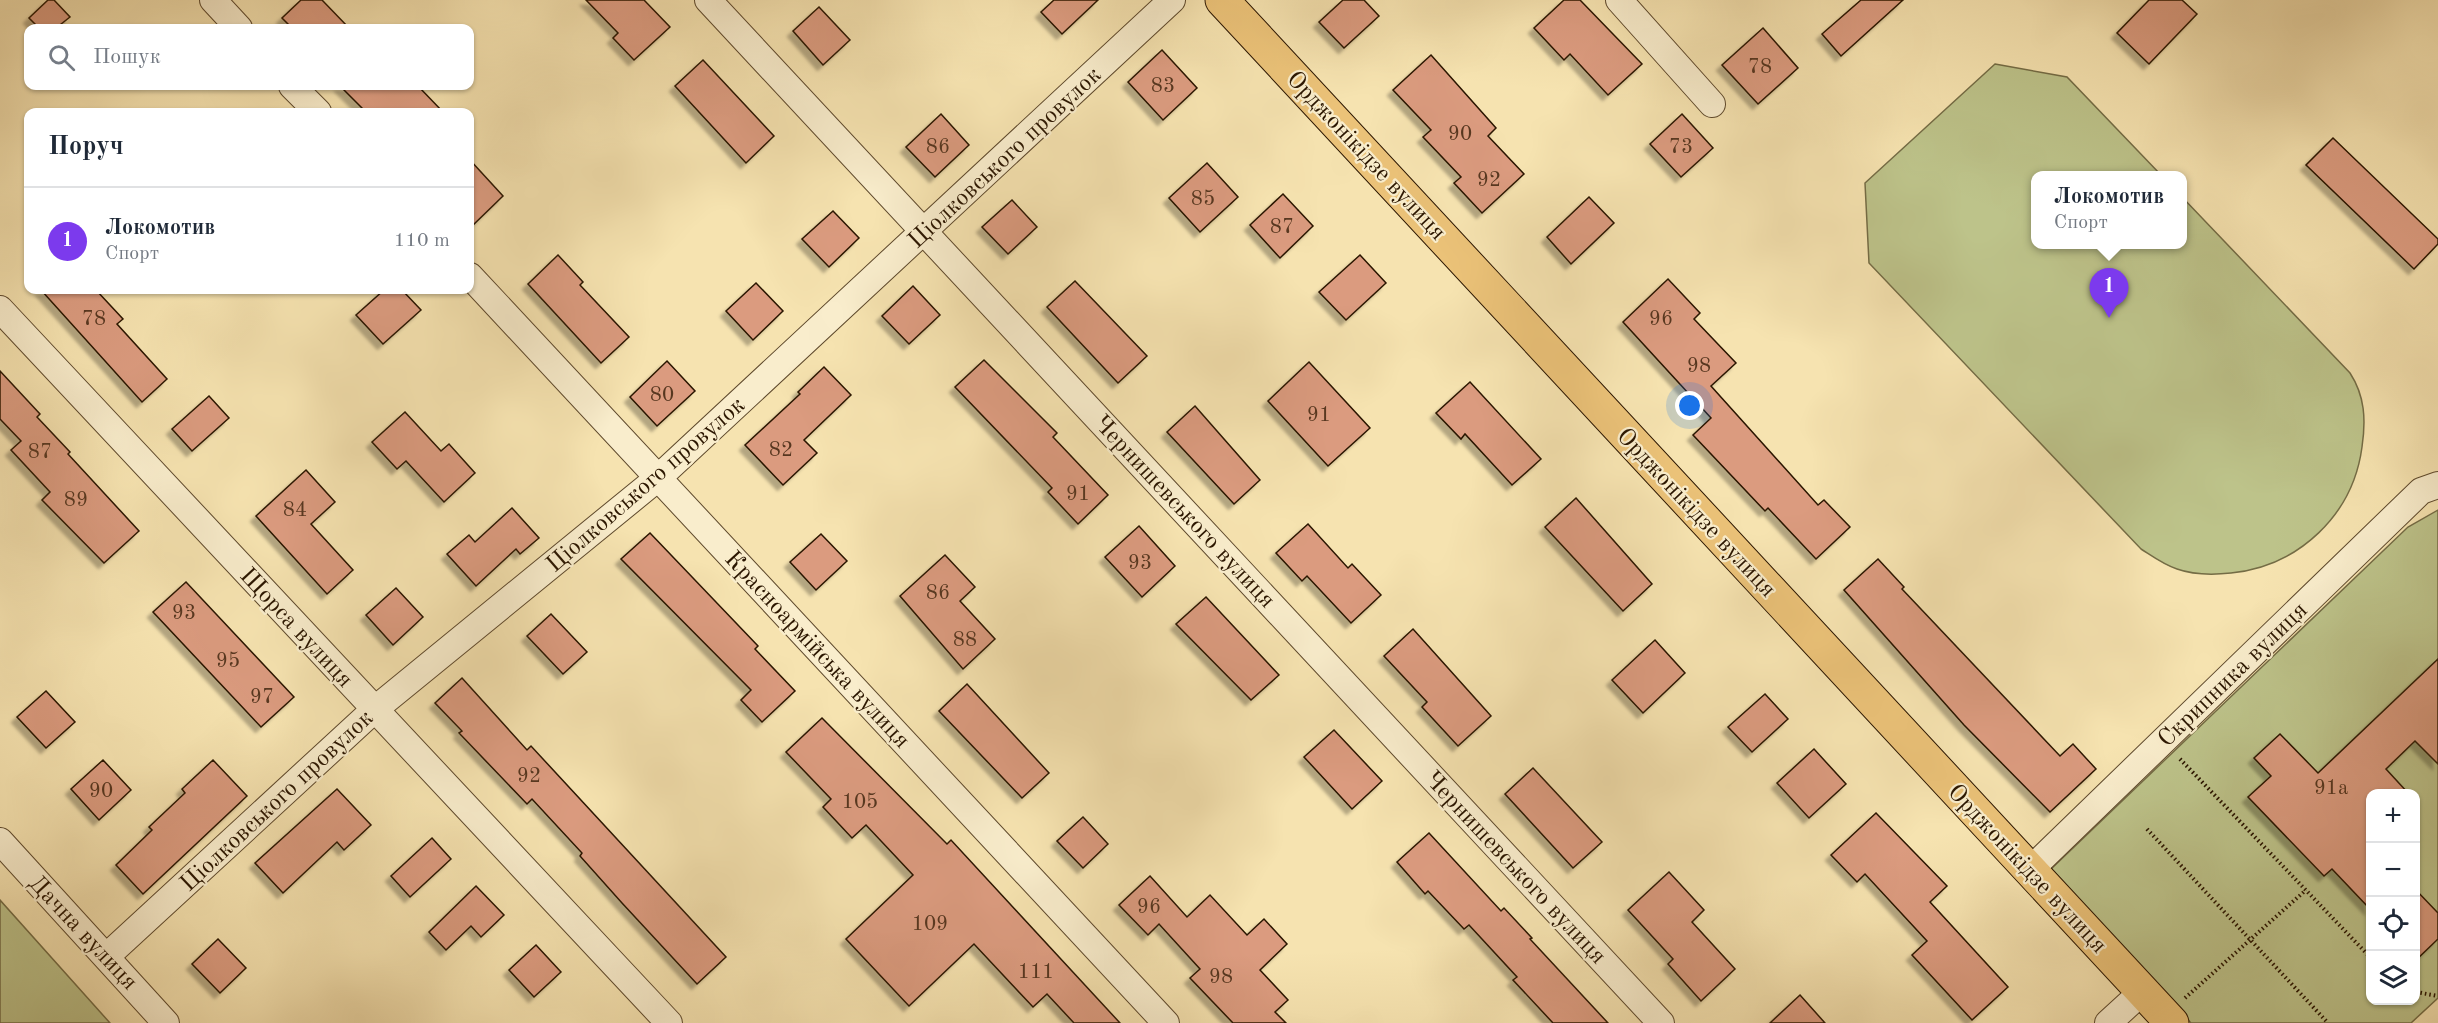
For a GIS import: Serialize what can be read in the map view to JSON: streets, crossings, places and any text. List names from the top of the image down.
{
  "streets": {
    "main road": ["Орджонікідзе вулиця"],
    "street": [
      "Ціолковського провулок",
      "Чернишевського вулиця",
      "Щорса вулиця",
      "Красноармійська вулиця",
      "Скрипника вулиця",
      "Дачна вулиця"
    ]
  },
  "crossings": [
    ["Орджонікідзе вулиця", "Скрипника вулиця"],
    ["Ціолковського провулок", "Чернишевського вулиця"],
    ["Ціолковського провулок", "Щорса вулиця"],
    ["Ціолковського провулок", "Красноармійська вулиця"],
    ["Ціолковського провулок", "Дачна вулиця"]
  ],
  "house_numbers": [
    "78",
    "83",
    "90",
    "86",
    "73",
    "92",
    "85",
    "87",
    "78",
    "96",
    "98",
    "80",
    "91",
    "82",
    "87",
    "91",
    "89",
    "84",
    "93",
    "86",
    "93",
    "88",
    "95",
    "97",
    "92",
    "91а",
    "90",
    "105",
    "96",
    "109",
    "111",
    "98"
  ],
  "page": {
    "search": "Пошук",
    "heading": "Поруч",
    "popup": ["Локомотив", "Спорт"],
    "list": [
      {
        "mark": "1",
        "name": "Локомотив",
        "note": "Спорт",
        "value": "110 m"
      }
    ],
    "pins": "1",
    "map_buttons": ["+", "−"]
  }
}
